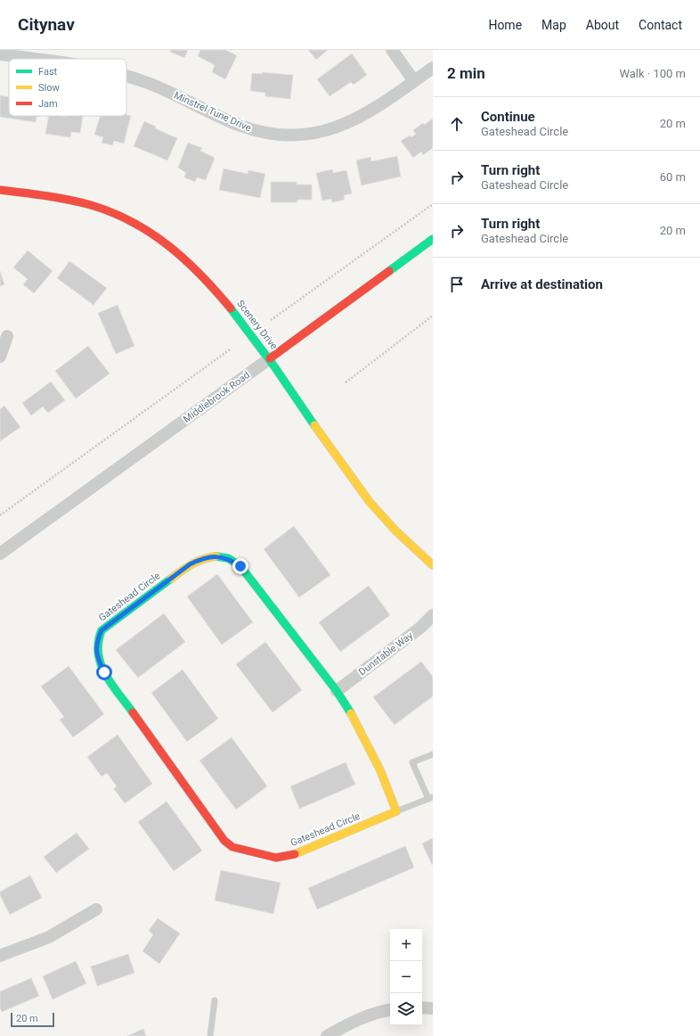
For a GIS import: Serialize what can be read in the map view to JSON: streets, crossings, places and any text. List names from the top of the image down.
{
  "streets": {
    "street": [
      "Minstrel Tune Drive",
      "Scenery Drive",
      "Middlebrook Road",
      "Gateshead Circle",
      "Dunstable Way"
    ]
  },
  "crossings": [
    ["Scenery Drive", "Middlebrook Road"],
    ["Gateshead Circle", "Dunstable Way"]
  ],
  "legend": ["Fast", "Slow", "Jam"],
  "scale_bar": "20 m",
  "page": {
    "header": "Citynav",
    "nav": [
      "Home",
      "Map",
      "About",
      "Contact"
    ],
    "heading": ["2 min", "Walk · 100 m"],
    "list": [
      ["Continue", "Gateshead Circle", "20 m"],
      ["Turn right", "Gateshead Circle", "60 m"],
      ["Turn right", "Gateshead Circle", "20 m"],
      "Arrive at destination"
    ],
    "map_buttons": ["+", "−"],
    "scale": "20 m"
  }
}
